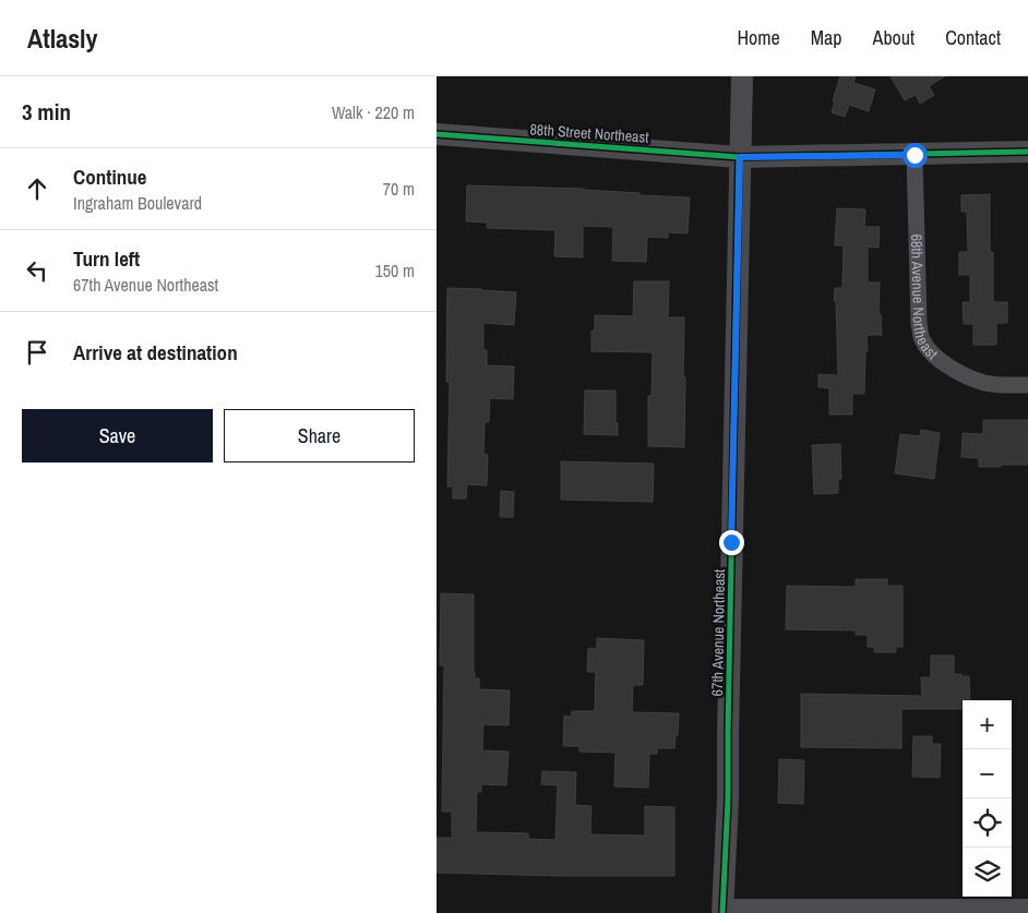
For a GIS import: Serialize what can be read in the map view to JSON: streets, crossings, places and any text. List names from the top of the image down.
{
  "streets": {
    "main road": ["88th Street Northeast", "67th Avenue Northeast"],
    "street": ["68th Avenue Northeast"]
  },
  "crossings": [
    ["88th Street Northeast", "68th Avenue Northeast"],
    ["88th Street Northeast", "67th Avenue Northeast"]
  ],
  "page": {
    "header": "Atlasly",
    "nav": [
      "Home",
      "Map",
      "About",
      "Contact"
    ],
    "heading": ["3 min", "Walk · 220 m"],
    "list": [
      ["Continue", "Ingraham Boulevard", "70 m"],
      ["Turn left", "67th Avenue Northeast", "150 m"],
      "Arrive at destination"
    ],
    "buttons": ["Save", "Share"],
    "map_buttons": ["+", "−"]
  }
}
